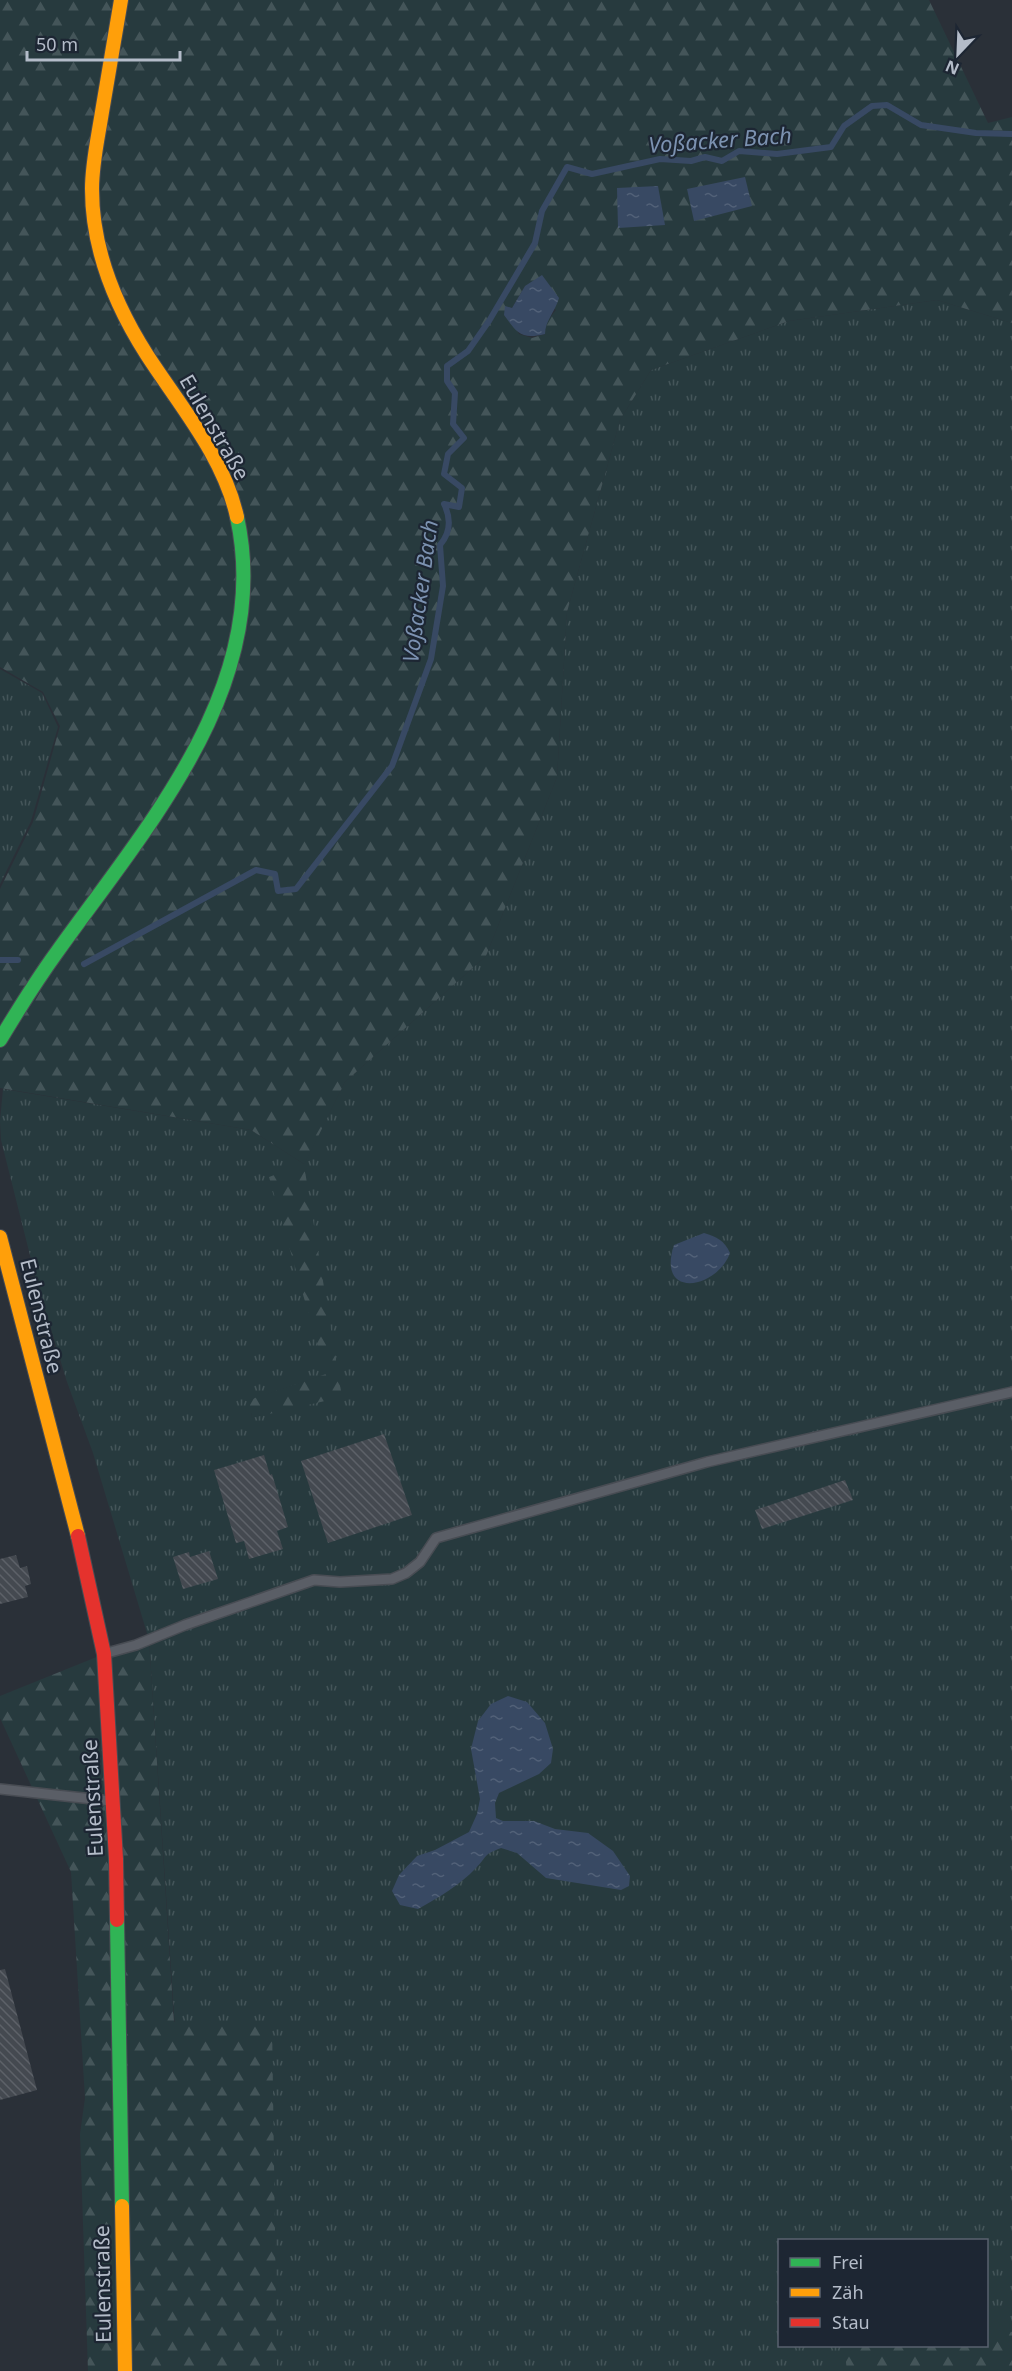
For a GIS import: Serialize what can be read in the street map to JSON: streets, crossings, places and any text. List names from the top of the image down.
{
  "streets": {
    "main road": ["Eulenstraße"]
  },
  "water": ["Voßacker Bach"],
  "legend": ["Frei", "Zäh", "Stau"],
  "scale_bar": "50 m",
  "north": "bottom left"
}
